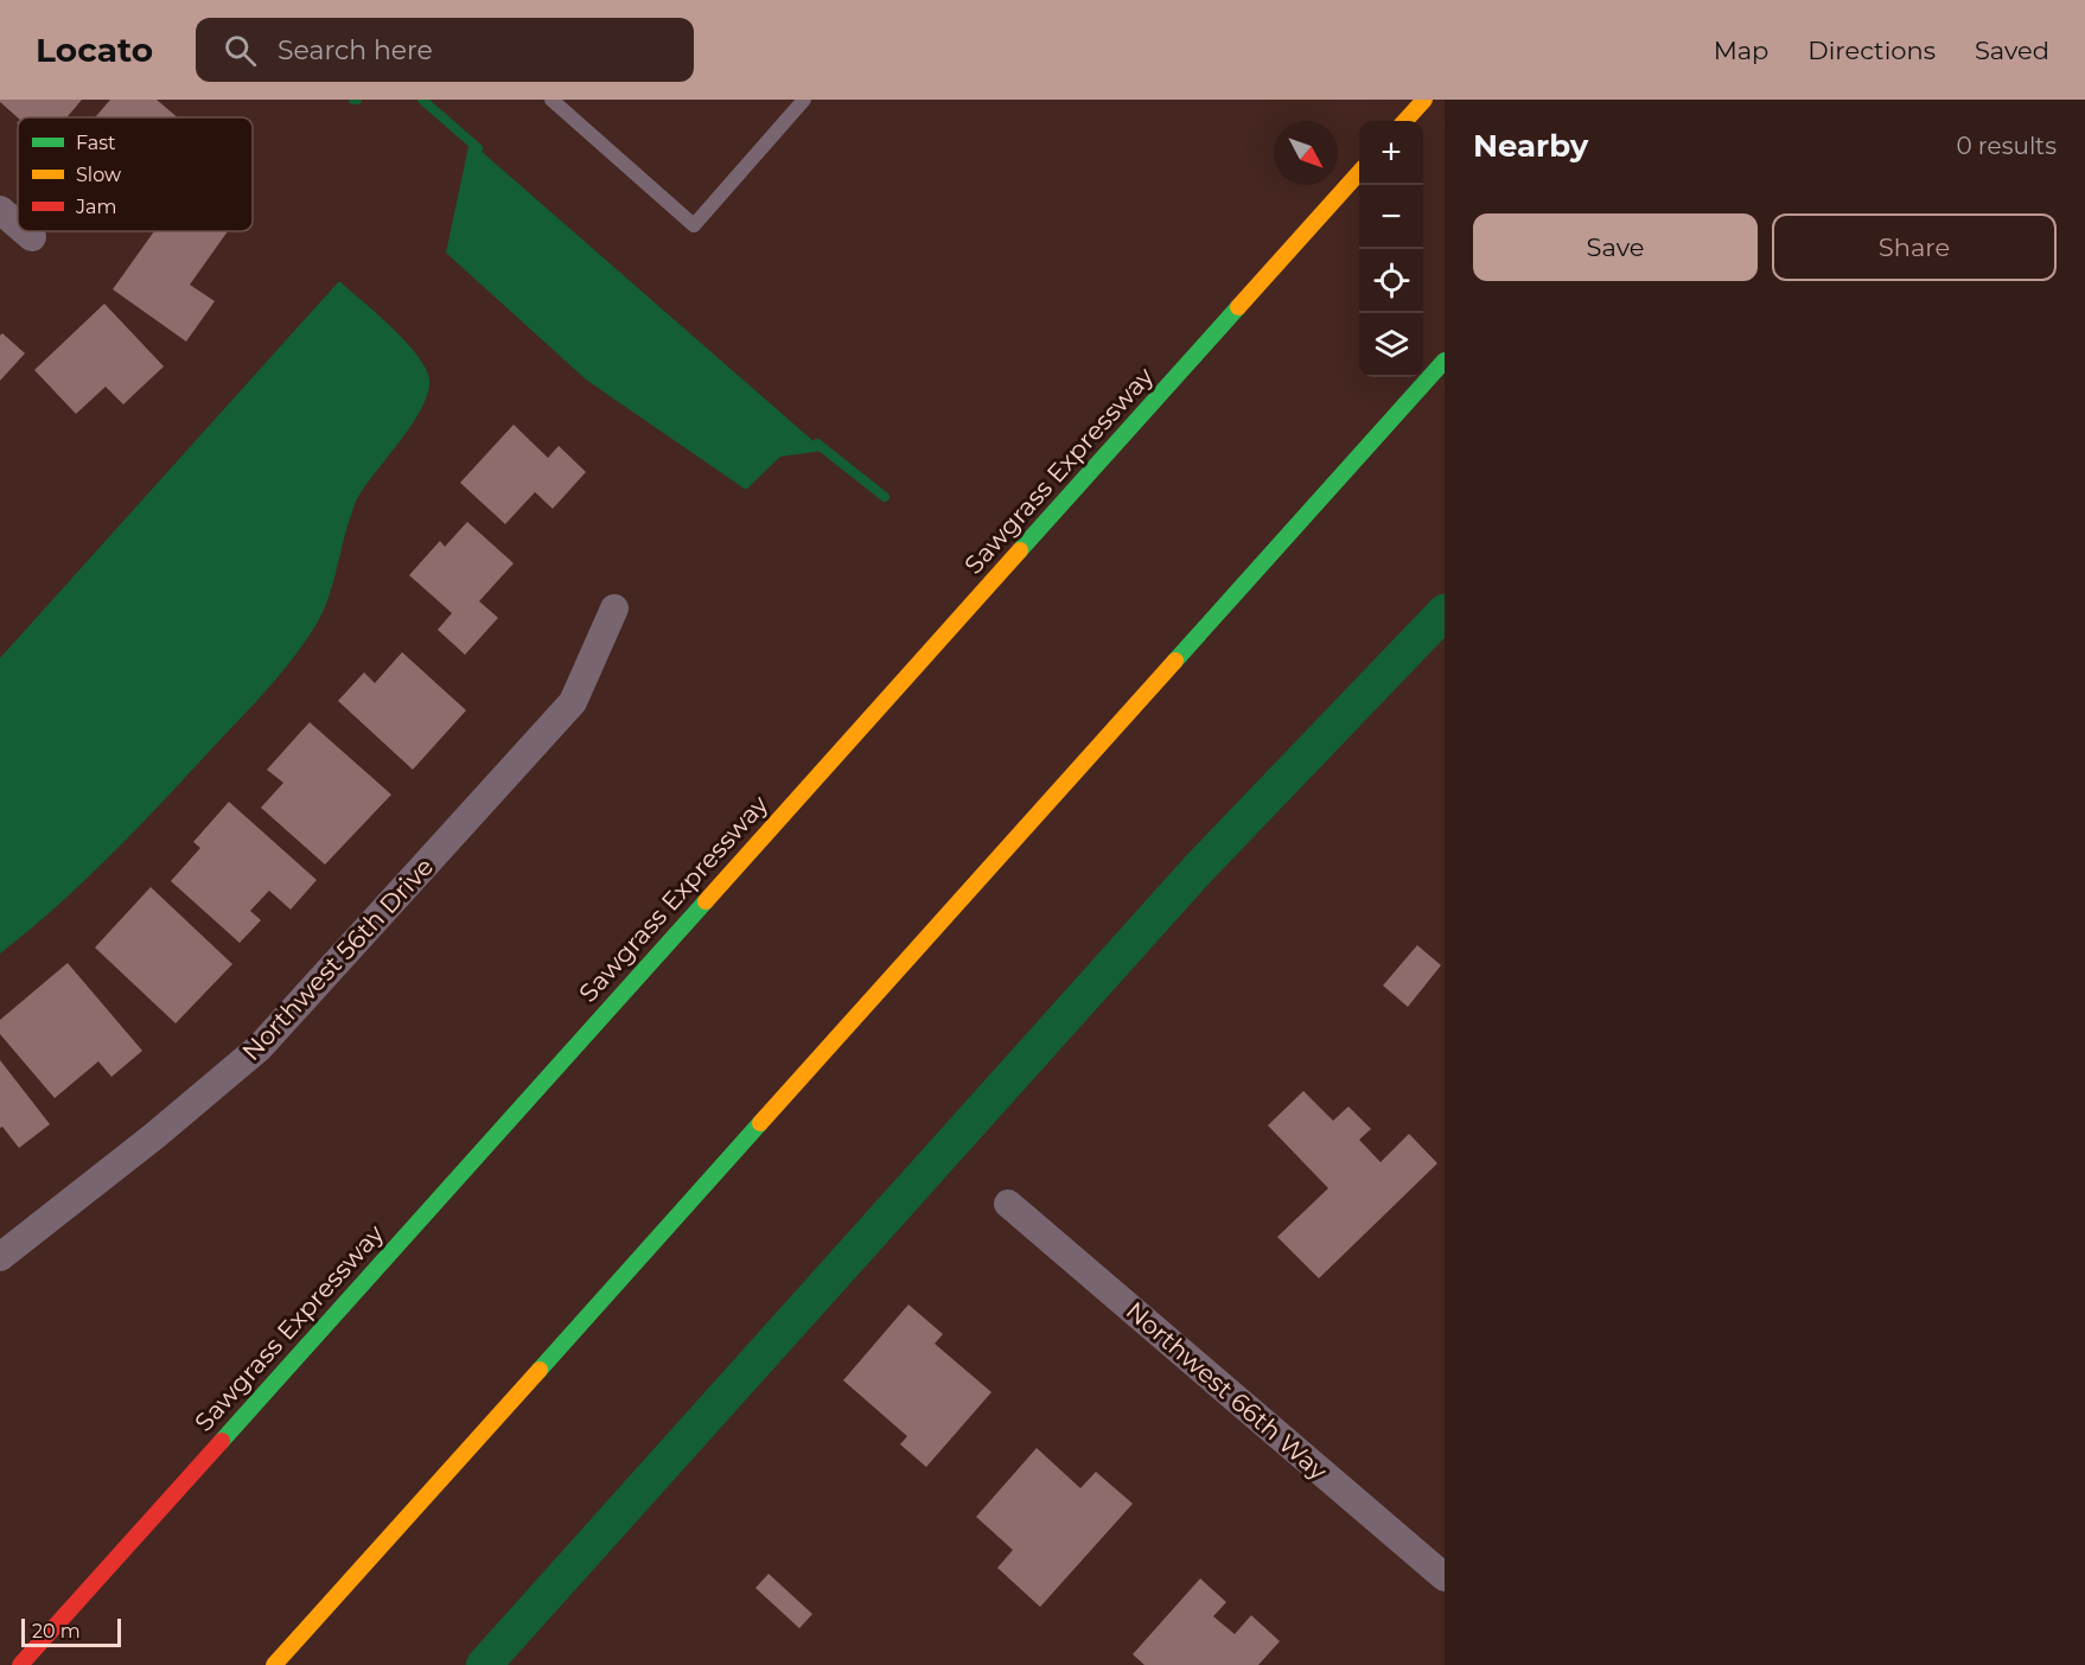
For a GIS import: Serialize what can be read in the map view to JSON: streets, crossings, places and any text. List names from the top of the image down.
{
  "streets": {
    "highway": ["Sawgrass Expressway"],
    "street": ["Northwest 56th Drive", "Northwest 66th Way"]
  },
  "legend": ["Fast", "Slow", "Jam"],
  "scale_bar": "20 m",
  "north": "bottom right",
  "page": {
    "header": "Locato",
    "search": "Search here",
    "nav": ["Map", "Directions", "Saved"],
    "heading": ["Nearby", "0 results"],
    "map_buttons": ["+", "−"],
    "buttons": ["Save", "Share"],
    "scale": "20 m"
  }
}
